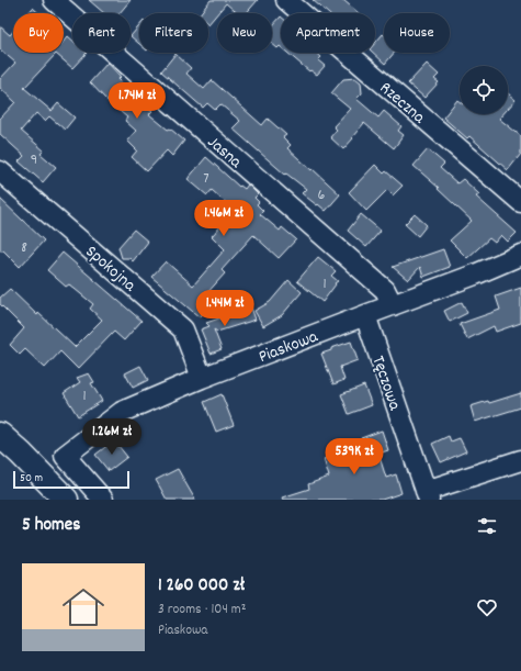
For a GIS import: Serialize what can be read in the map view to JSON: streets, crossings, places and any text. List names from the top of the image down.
{
  "streets": {
    "street": [
      "Rzeczna",
      "Jasna",
      "Spokojna",
      "Piaskowa",
      "Tęczowa"
    ]
  },
  "crossings": [
    ["Jasna", "Piaskowa"],
    ["Spokojna", "Piaskowa"],
    ["Piaskowa", "Tęczowa"]
  ],
  "house_numbers": [
    "9",
    "7",
    "6",
    "8",
    "1",
    "1"
  ],
  "scale_bar": "50 m",
  "page": {
    "chip": [
      "Buy",
      "Rent",
      "Filters",
      "New",
      "Apartment",
      "House"
    ],
    "price": [
      "1.74M zł",
      "1.46M zł",
      "1.44M zł",
      "1.26M zł",
      "539K zł"
    ],
    "scale": "50 m",
    "heading": "5 homes",
    "list": [
      {
        "name": "1 260 000 zł",
        "note": "3 rooms · 104 m² · Piaskowa"
      }
    ]
  }
}
